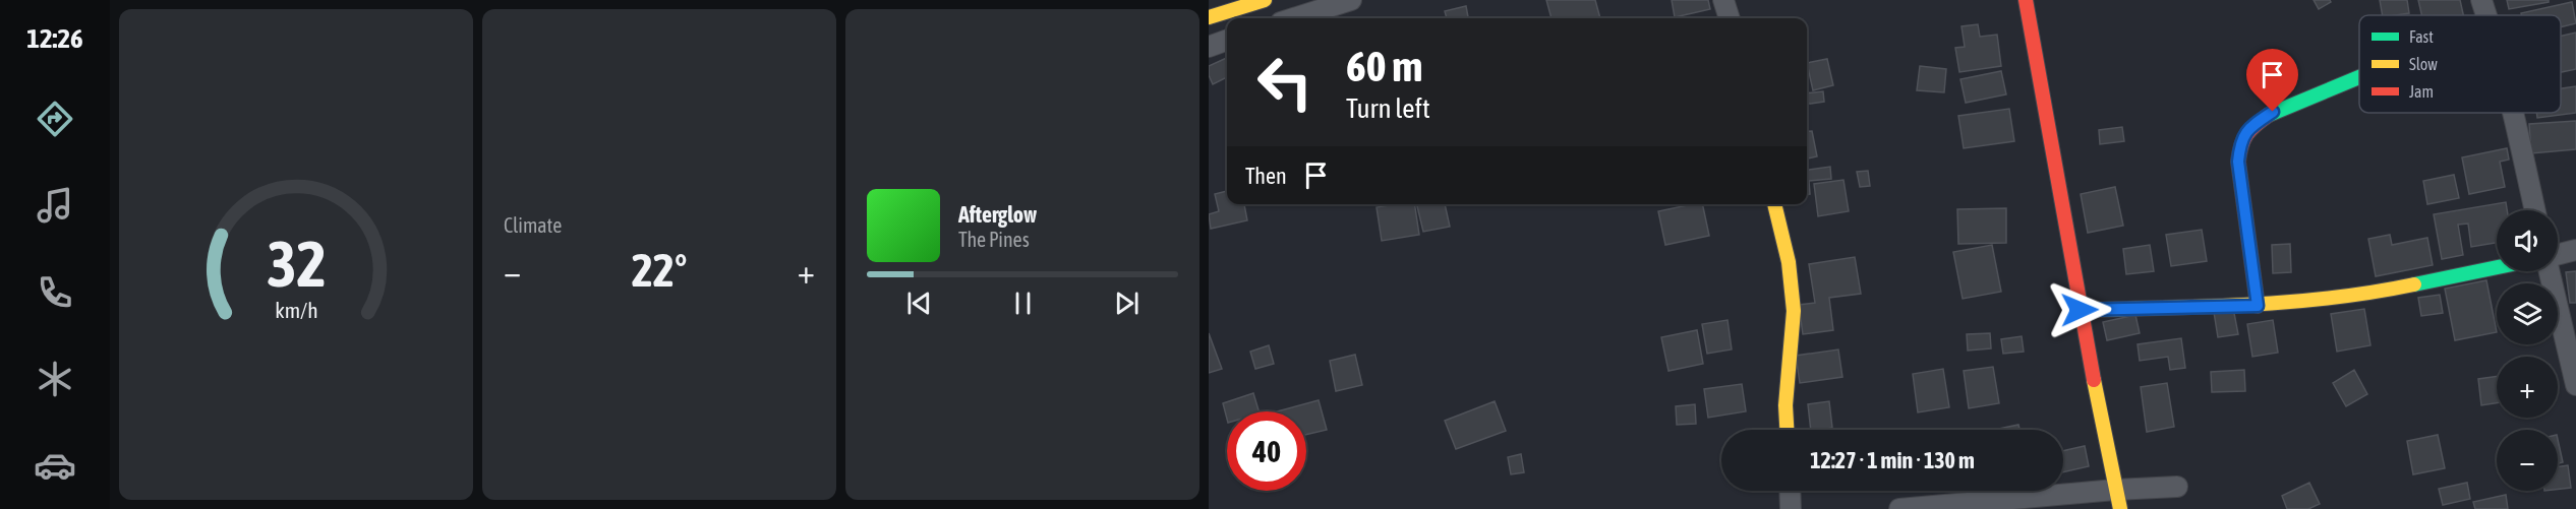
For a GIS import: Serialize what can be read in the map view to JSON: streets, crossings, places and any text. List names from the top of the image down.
{
  "legend": ["Fast", "Slow", "Jam"],
  "page": {
    "tabs": "12:26",
    "tile": "Climate",
    "turn": ["60 m", "Turn left"],
    "then": "Then",
    "song": ["Afterglow", "The Pines"],
    "map_buttons": ["+", "−"],
    "heat": ["−", "22°", "+"],
    "limit": "40",
    "trip": "12:27 · 1 min · 130 m",
    "gauge": ["32", "km/h"]
  }
}
